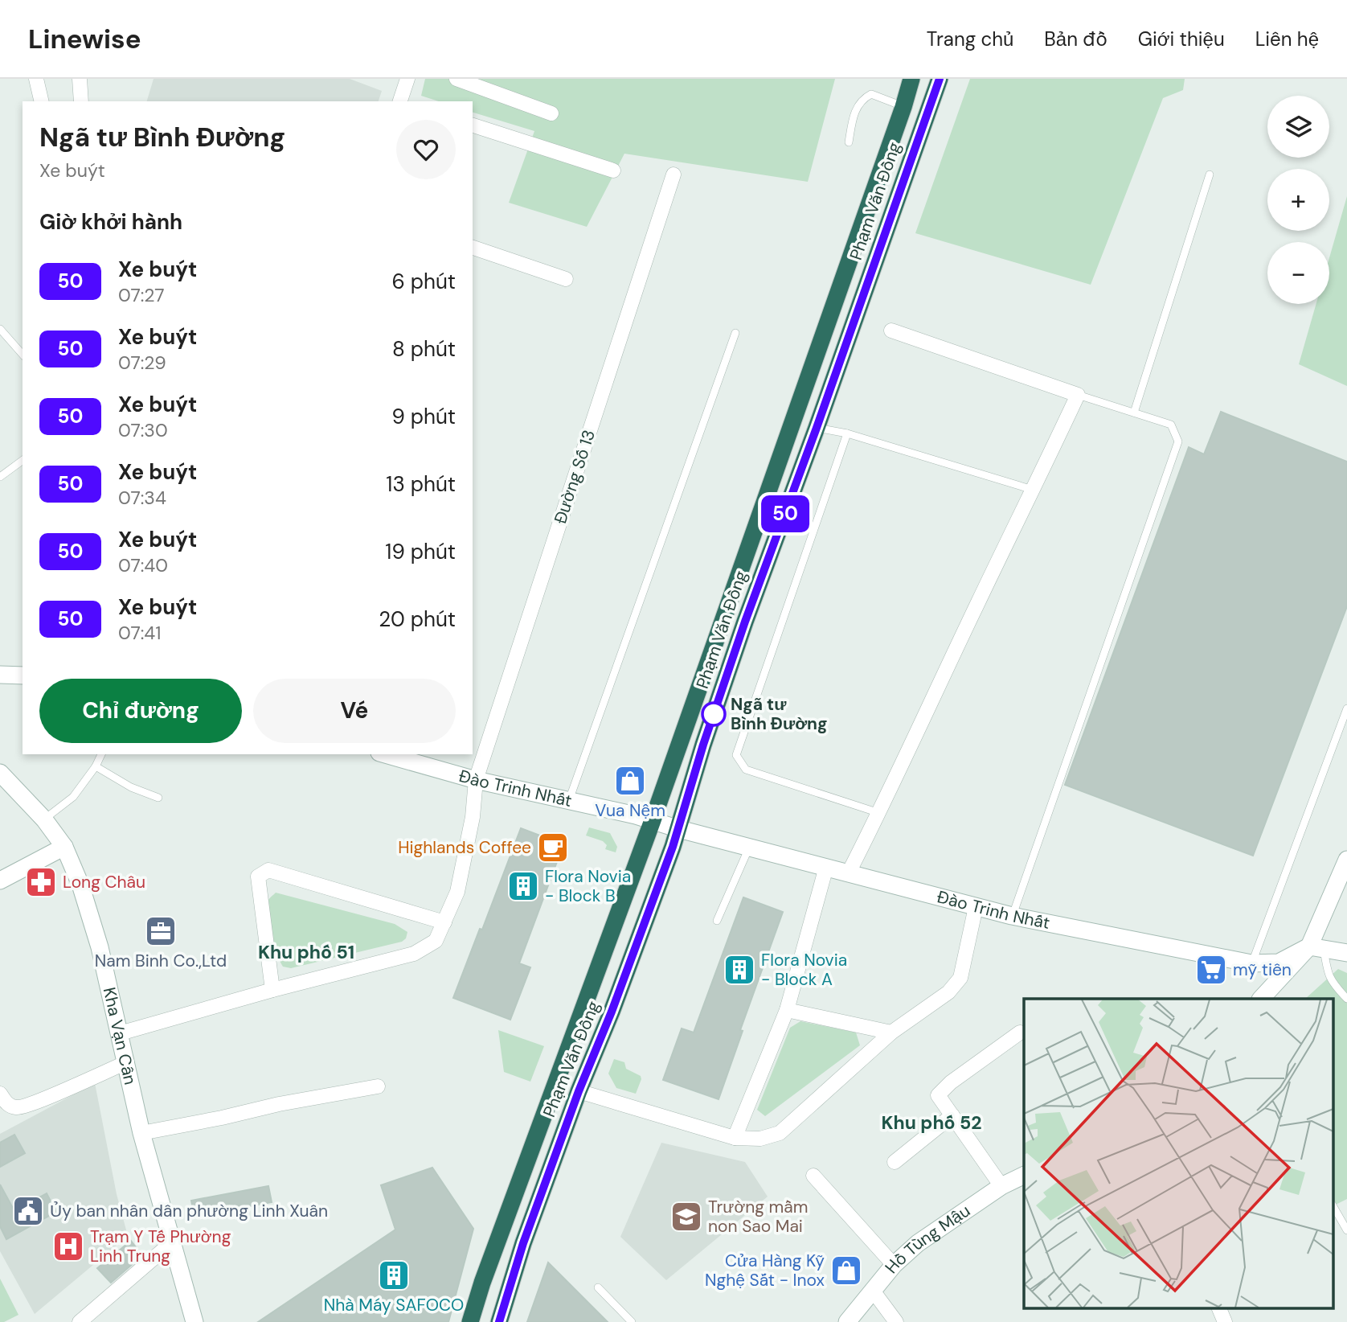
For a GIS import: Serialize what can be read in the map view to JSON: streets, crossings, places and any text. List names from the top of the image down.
{
  "streets": {
    "highway": ["Phạm Văn Đồng"],
    "street": [
      "Đường Số 13",
      "Đào Trinh Nhất",
      "Kha Vạn Cân",
      "Hồ Tùng Mậu"
    ]
  },
  "crossings": [
    ["Phạm Văn Đồng", "Đào Trinh Nhất"],
    ["Đường Số 13", "Đào Trinh Nhất"],
    ["Đường Số 13", "Kha Vạn Cân"]
  ],
  "districts": ["Khu phố 51", "Khu phố 52"],
  "places": {
    "other": ["Ngã tư Bình Đường"],
    "shop": ["Vua Nệm", "Cửa Hàng Kỹ Nghệ Sắt - Inox"],
    "cafe": ["Highlands Coffee"],
    "pharmacy": ["Long Châu"],
    "building": ["Flora Novia - Block B", "Flora Novia - Block A", "Nhà Máy SAFOCO"],
    "office": ["Nam Binh Co.,Ltd"],
    "supermarket": ["mỹ tiên"],
    "public building": ["Ủy ban nhân dân phường Linh Xuân"],
    "school or university": ["Trường mầm non Sao Mai"],
    "hospital": ["Trạm Y Tế Phường Linh Trung"]
  },
  "lines": ["bus line 50"],
  "page": {
    "header": "Linewise",
    "nav": [
      "Trang chủ",
      "Bản đồ",
      "Giới thiệu",
      "Liên hệ"
    ],
    "on_map": "50",
    "map_buttons": ["+", "−"],
    "heading": [
      ["Ngã tư Bình Đường", "Xe buýt"],
      "Giờ khởi hành"
    ],
    "list": [
      {
        "mark": "50",
        "name": "Xe buýt",
        "note": "07:27",
        "value": "6 phút"
      },
      {
        "mark": "50",
        "name": "Xe buýt",
        "note": "07:29",
        "value": "8 phút"
      },
      {
        "mark": "50",
        "name": "Xe buýt",
        "note": "07:30",
        "value": "9 phút"
      },
      {
        "mark": "50",
        "name": "Xe buýt",
        "note": "07:34",
        "value": "13 phút"
      },
      {
        "mark": "50",
        "name": "Xe buýt",
        "note": "07:40",
        "value": "19 phút"
      },
      {
        "mark": "50",
        "name": "Xe buýt",
        "note": "07:41",
        "value": "20 phút"
      }
    ],
    "buttons": ["Chỉ đường", "Vé"]
  }
}
